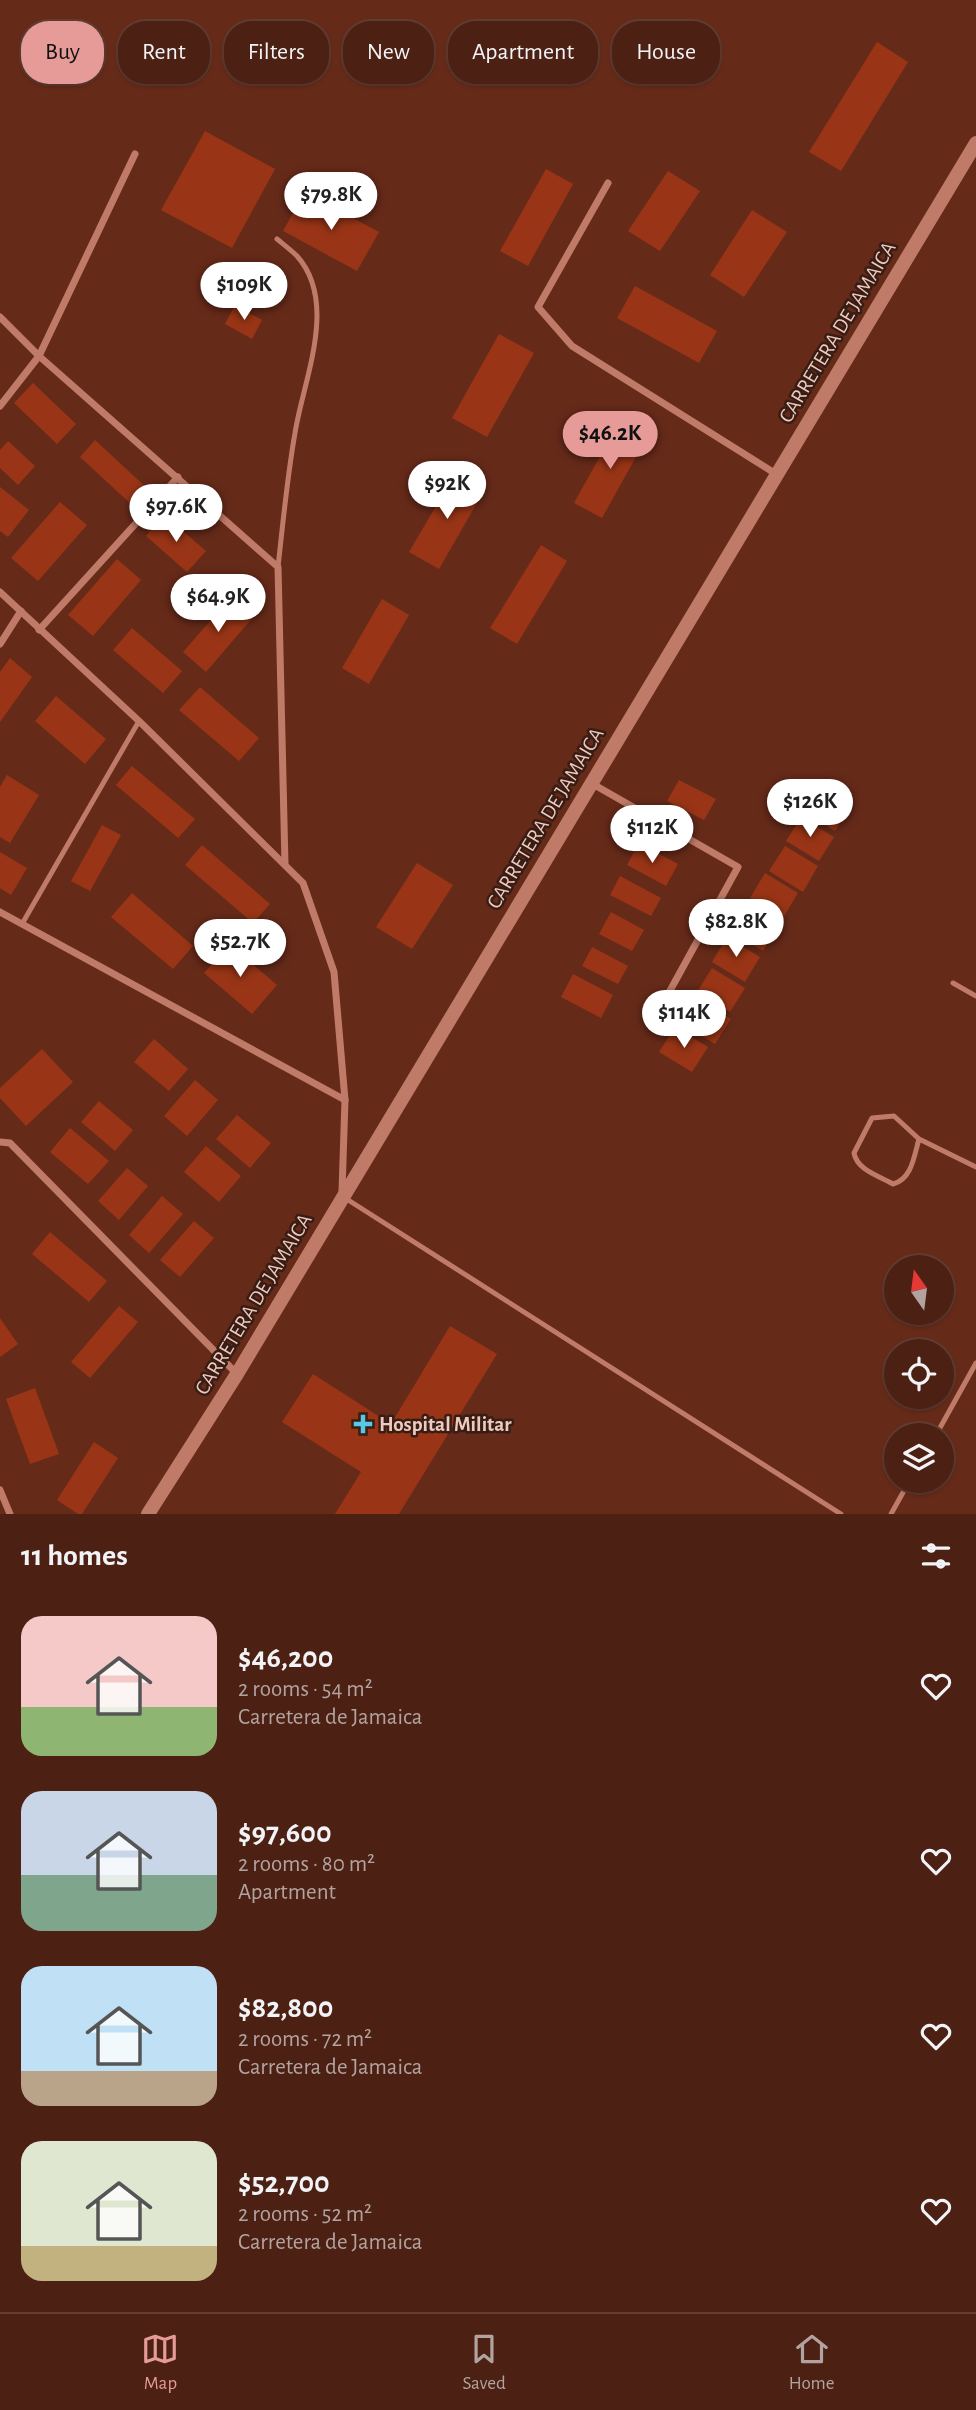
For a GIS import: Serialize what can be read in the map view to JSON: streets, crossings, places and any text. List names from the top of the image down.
{
  "streets": {
    "main road": ["CARRETERA DE JAMAICA"]
  },
  "places": {
    "health": ["Hospital Militar"]
  },
  "north": "top",
  "page": {
    "chip": [
      "Buy",
      "Rent",
      "Filters",
      "New",
      "Apartment",
      "House"
    ],
    "price": [
      "$79.8K",
      "$109K",
      "$46.2K",
      "$92K",
      "$97.6K",
      "$64.9K",
      "$126K",
      "$112K",
      "$82.8K",
      "$52.7K",
      "$114K"
    ],
    "heading": "11 homes",
    "list": [
      {
        "name": "$46,200",
        "note": "2 rooms · 54 m² · Carretera de Jamaica"
      },
      {
        "name": "$97,600",
        "note": "2 rooms · 80 m² · Apartment"
      },
      {
        "name": "$82,800",
        "note": "2 rooms · 72 m² · Carretera de Jamaica"
      },
      {
        "name": "$52,700",
        "note": "2 rooms · 52 m² · Carretera de Jamaica"
      }
    ],
    "tabs": ["Map", "Saved", "Home"]
  }
}
